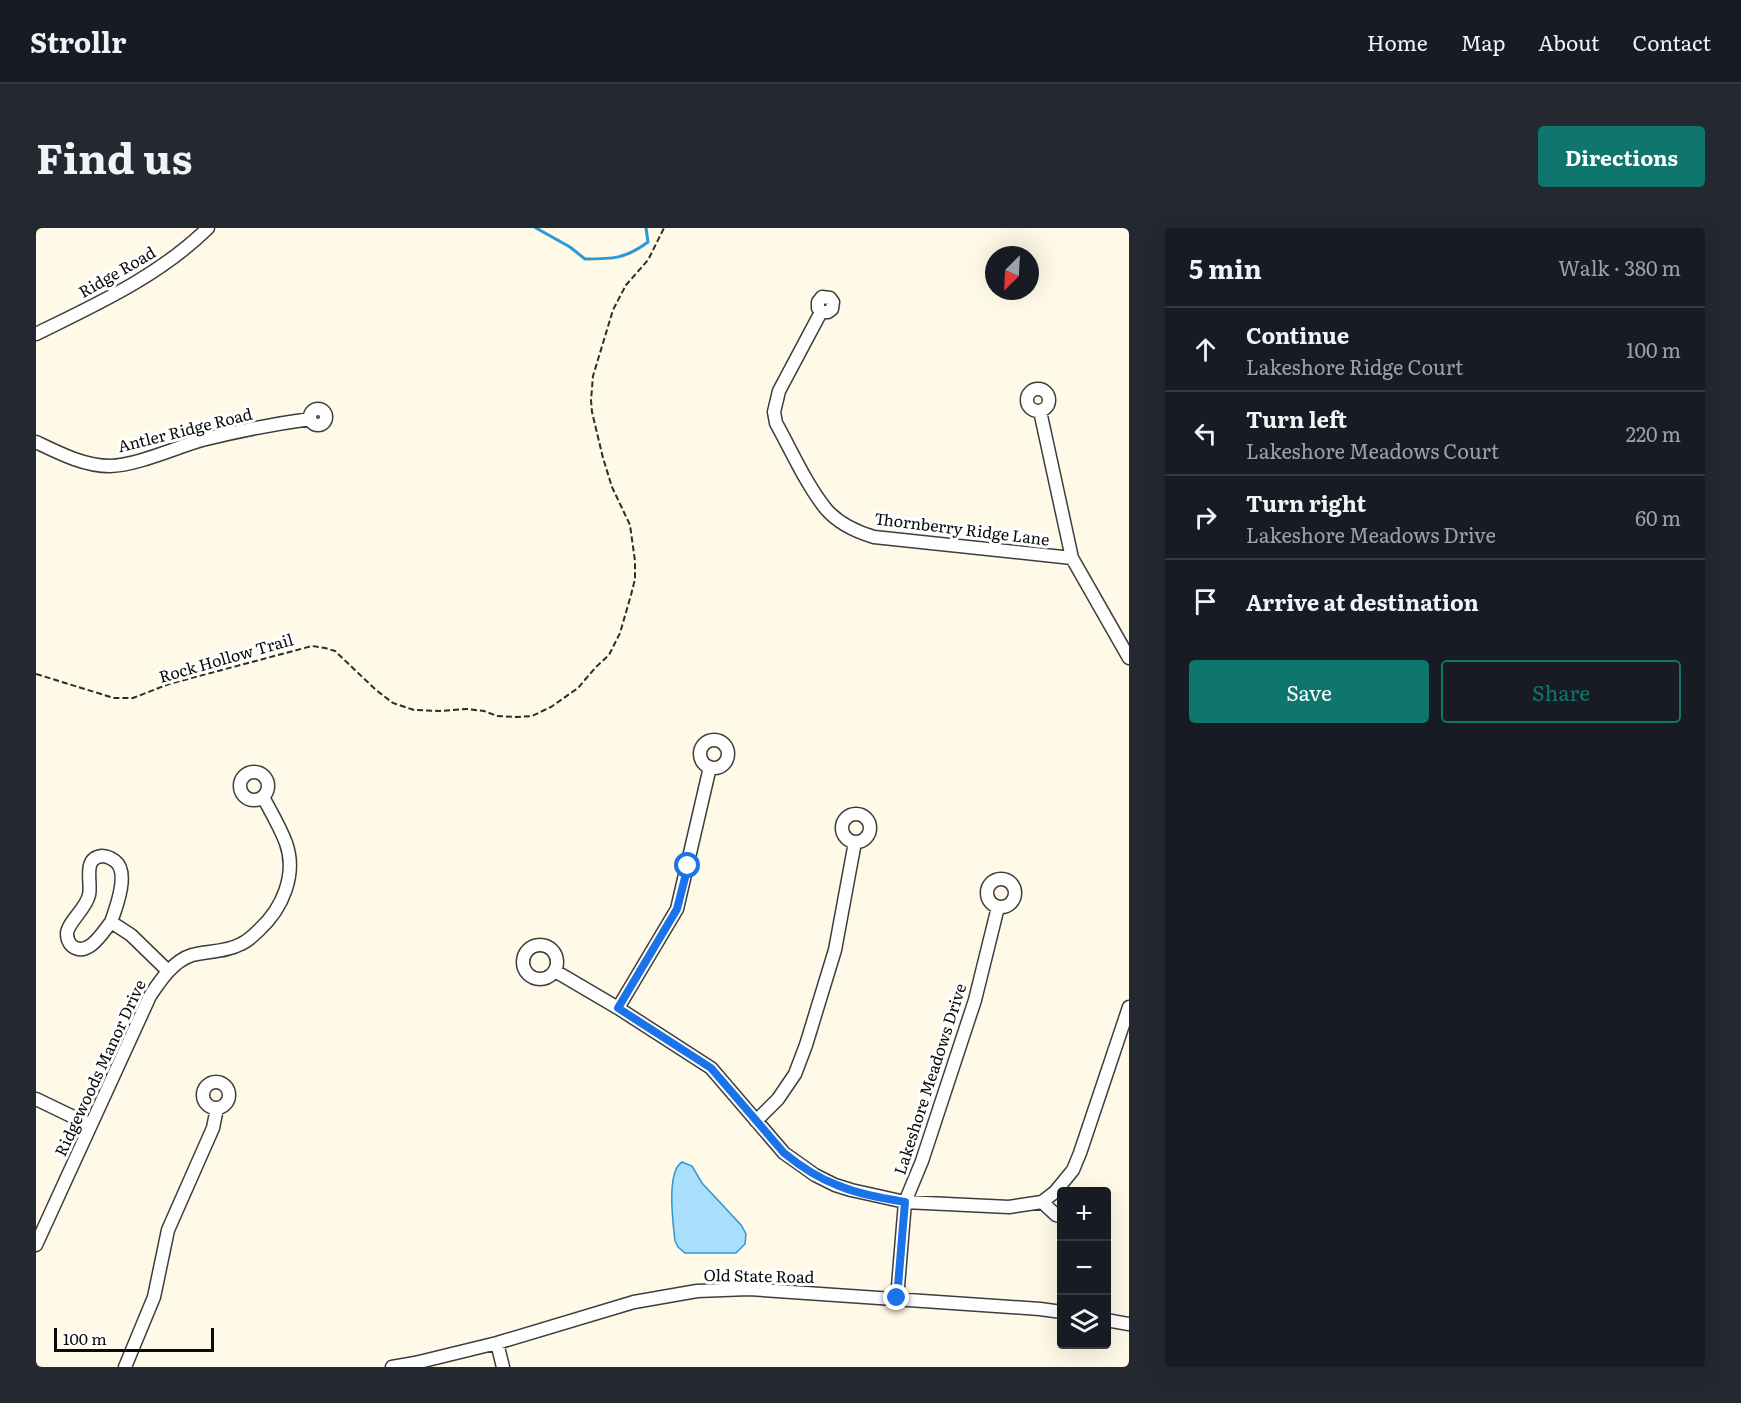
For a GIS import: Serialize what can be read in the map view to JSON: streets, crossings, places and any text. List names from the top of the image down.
{
  "streets": {
    "street": [
      "Ridge Road",
      "Antler Ridge Road",
      "Thornberry Ridge Lane",
      "Ridgewoods Manor Drive",
      "Lakeshore Meadows Drive",
      "Old State Road"
    ],
    "path": ["Rock Hollow Trail"]
  },
  "crossings": [
    ["Lakeshore Meadows Drive", "Old State Road"]
  ],
  "scale_bar": "100 m",
  "north": "bottom left",
  "page": {
    "header": "Strollr",
    "nav": [
      "Home",
      "Map",
      "About",
      "Contact"
    ],
    "title": "Find us",
    "buttons": [
      "Directions",
      ["Save", "Share"]
    ],
    "heading": ["5 min", "Walk · 380 m"],
    "list": [
      ["Continue", "Lakeshore Ridge Court", "100 m"],
      ["Turn left", "Lakeshore Meadows Court", "220 m"],
      ["Turn right", "Lakeshore Meadows Drive", "60 m"],
      "Arrive at destination"
    ],
    "map_buttons": ["+", "−"],
    "scale": "100 m"
  }
}
